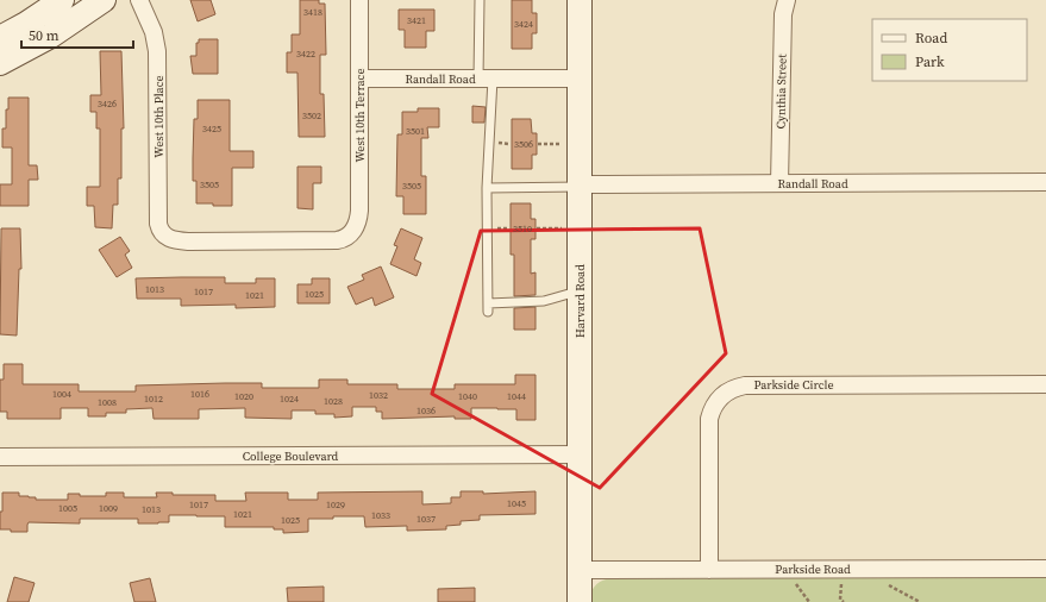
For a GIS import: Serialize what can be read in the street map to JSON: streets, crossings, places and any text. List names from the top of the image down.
{
  "streets": {
    "street": [
      "Randall Road",
      "Cynthia Street",
      "West 10th Terrace",
      "West 10th Place",
      "Harvard Road",
      "Parkside Circle",
      "College Boulevard",
      "Parkside Road"
    ]
  },
  "crossings": [
    ["Randall Road", "Cynthia Street"],
    ["Randall Road", "West 10th Terrace"],
    ["Randall Road", "Harvard Road"],
    ["West 10th Terrace", "West 10th Place"],
    ["Harvard Road", "College Boulevard"],
    ["Harvard Road", "Parkside Road"],
    ["Parkside Circle", "Parkside Road"]
  ],
  "house_numbers": [
    "3418",
    "3421",
    "3424",
    "3422",
    "3426",
    "3502",
    "3425",
    "3501",
    "3506",
    "3505",
    "3505",
    "3510",
    "1013",
    "1017",
    "1025",
    "1021",
    "1004",
    "1016",
    "1032",
    "1020",
    "1040",
    "1044",
    "1012",
    "1024",
    "1028",
    "1008",
    "1036",
    "1045",
    "1017",
    "1029",
    "1005",
    "1009",
    "1013",
    "1021",
    "1033",
    "1037",
    "1025"
  ],
  "legend": ["Road", "Park"],
  "scale_bar": "50 m"
}
